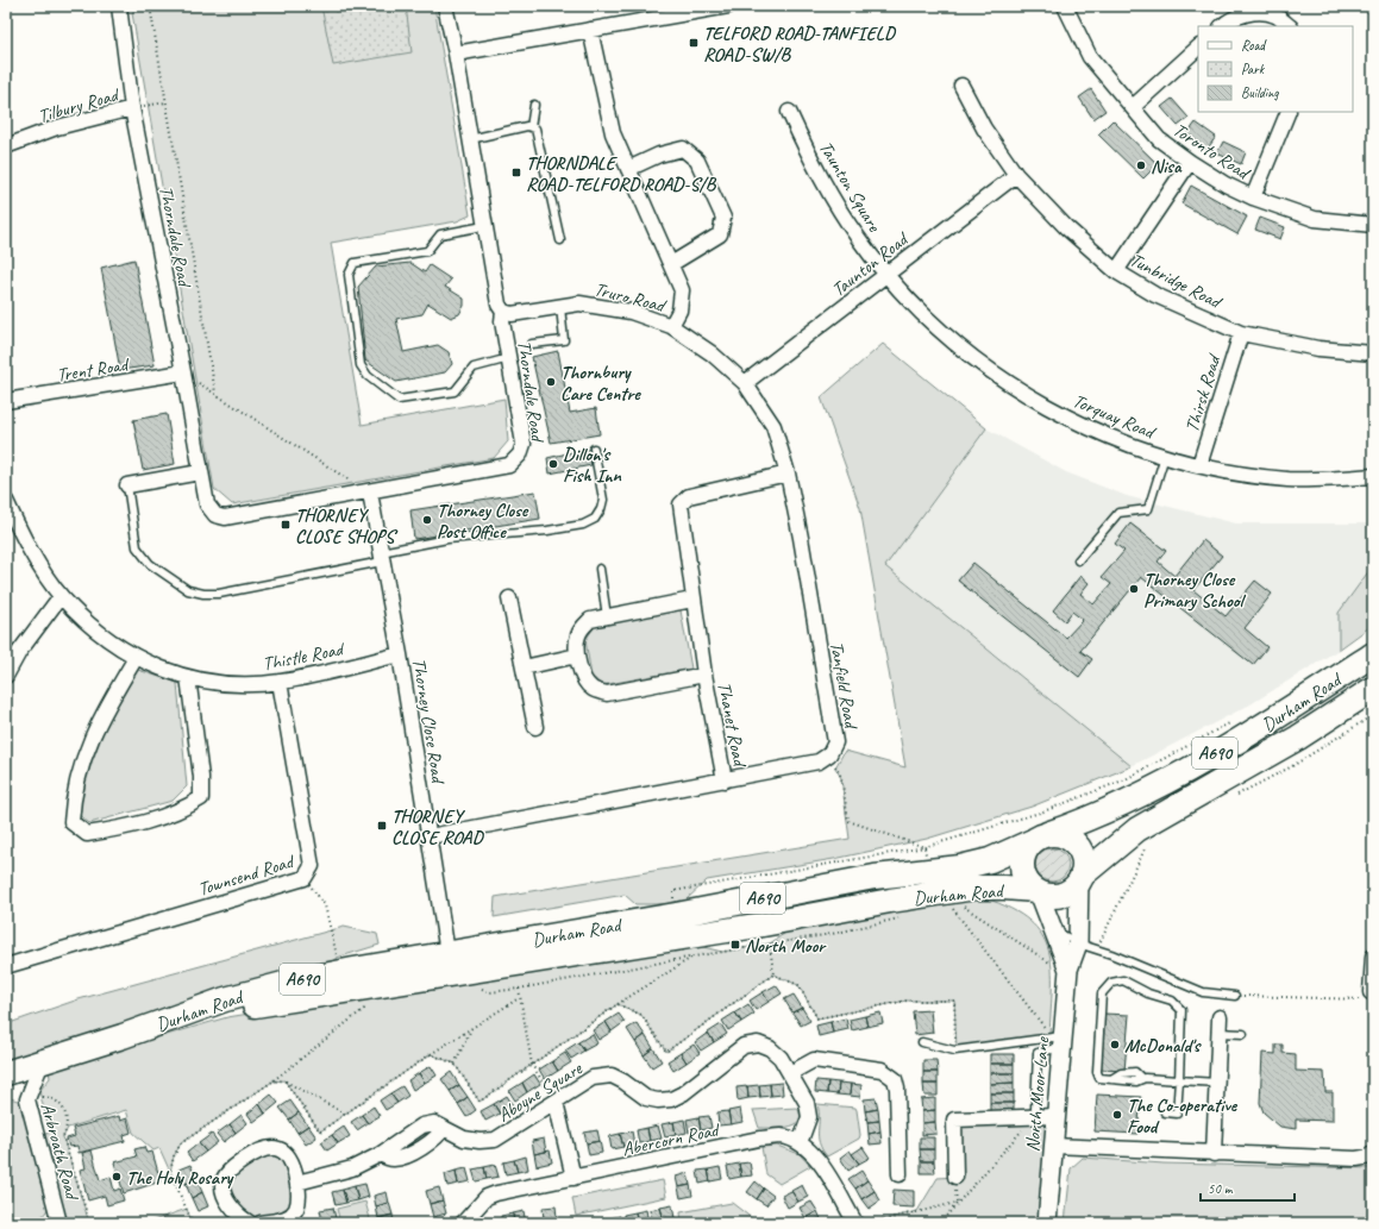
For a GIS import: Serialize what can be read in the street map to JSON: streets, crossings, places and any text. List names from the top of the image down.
{
  "streets": {
    "highway": ["Durham Road", "A690"],
    "street": [
      "Tilbury Road",
      "Toronto Road",
      "Taunton Square",
      "Thorndale Road",
      "Taunton Road",
      "Tunbridge Road",
      "Truro Road",
      "Trent Road",
      "Thirsk Road",
      "Torquay Road",
      "Thistle Road",
      "Tanfield Road",
      "Thorney Close Road",
      "Thanet Road",
      "Townsend Road",
      "Aboyne Square",
      "North Moor Lane",
      "Abercorn Road",
      "Arbroath Road"
    ]
  },
  "crossings": [
    ["Tilbury Road", "Thorndale Road"],
    ["Taunton Square", "Taunton Road"],
    ["Taunton Square", "Torquay Road"],
    ["Thorndale Road", "Truro Road"],
    ["Thorndale Road", "Trent Road"],
    ["Thorndale Road", "Thorney Close Road"],
    ["Taunton Road", "Tunbridge Road"],
    ["Taunton Road", "Torquay Road"],
    ["Taunton Road", "Tanfield Road"],
    ["Tunbridge Road", "Thirsk Road"],
    ["Truro Road", "Tanfield Road"],
    ["Thirsk Road", "Torquay Road"],
    ["Thistle Road", "Thorney Close Road"],
    ["Thistle Road", "Townsend Road"],
    ["Tanfield Road", "Thorney Close Road"],
    ["Tanfield Road", "Thanet Road"],
    ["Durham Road", "Thorney Close Road"],
    ["Durham Road", "North Moor Lane"],
    ["Durham Road", "Arbroath Road"],
    ["Aboyne Square", "Abercorn Road"]
  ],
  "places": {
    "transit": [
      "TELFORD ROAD-TANFIELD ROAD-SW/B",
      "THORNDALE ROAD-TELFORD ROAD-S/B",
      "THORNEY CLOSE SHOPS",
      "THORNEY CLOSE ROAD",
      "North Moor"
    ],
    "other": [
      "Nisa",
      "Thornbury Care Centre",
      "Dillon's Fish Inn",
      "Thorney Close Post Office",
      "Thorney Close Primary School",
      "McDonald's",
      "The Co-operative Food",
      "The Holy Rosary"
    ]
  },
  "legend": ["Road", "Park", "Building"],
  "scale_bar": "50 m"
}
